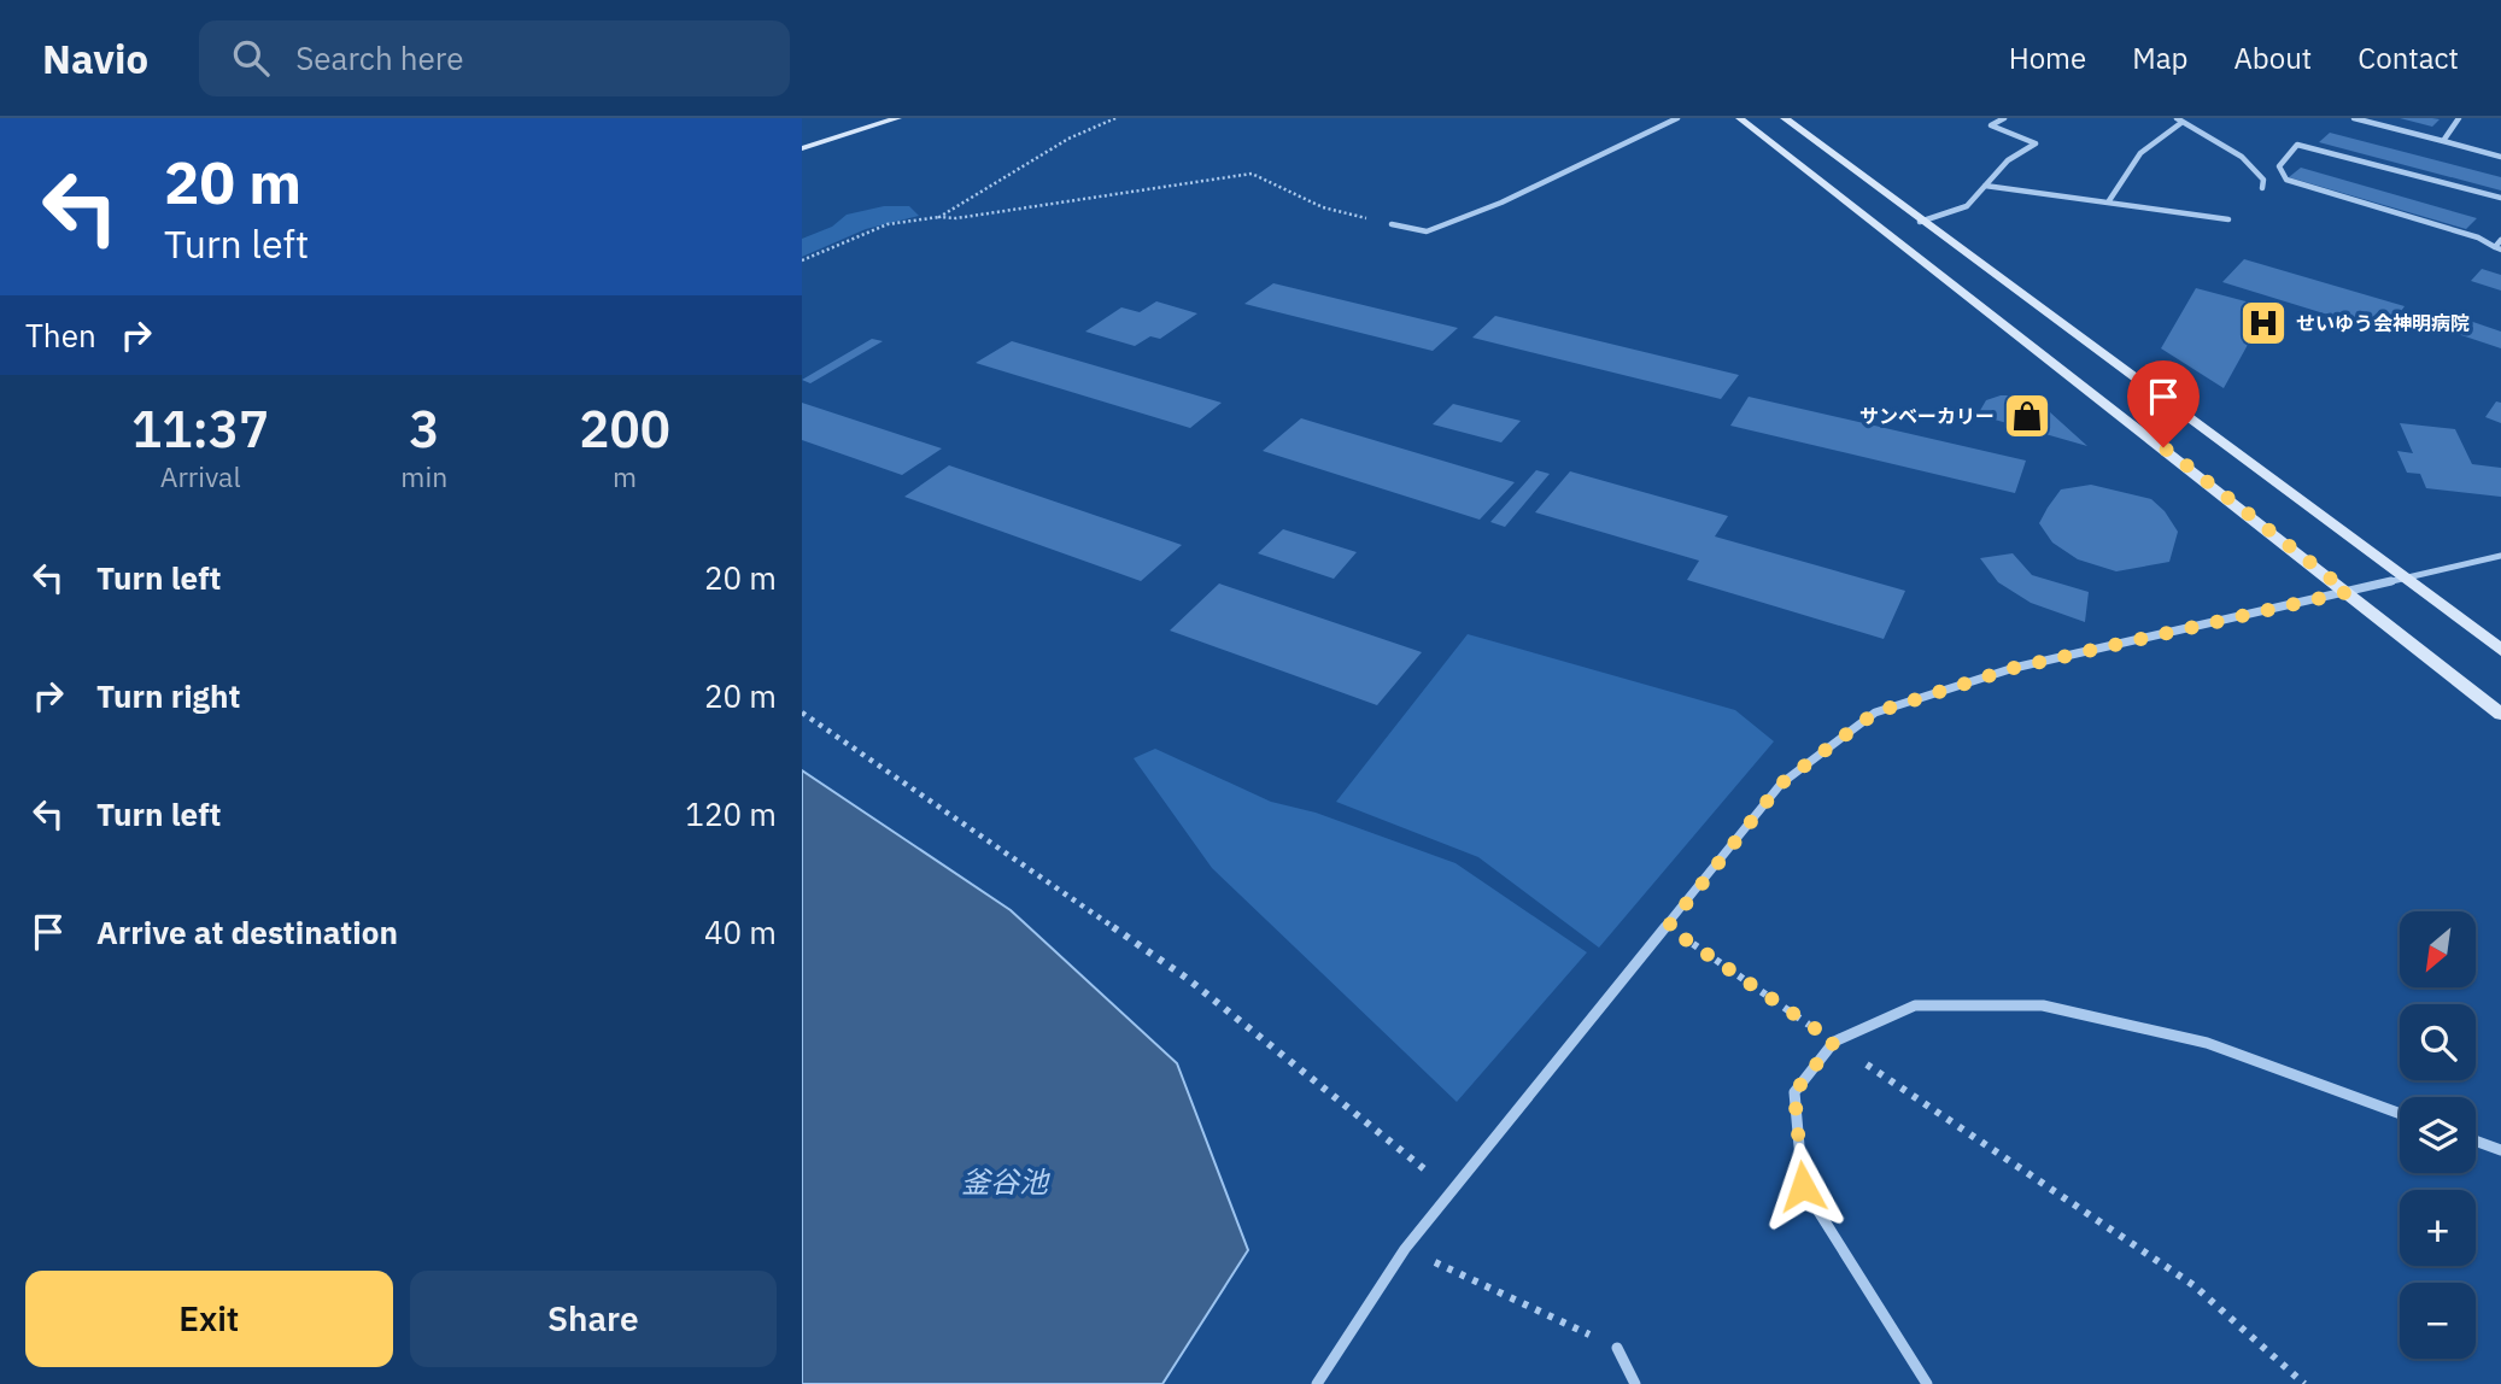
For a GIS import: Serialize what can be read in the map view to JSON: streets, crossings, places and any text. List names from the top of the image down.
{
  "water": ["釜谷池"],
  "places": {
    "hospital": ["せいゆう会神明病院"],
    "shop": ["サンベーカリー"]
  },
  "north": "bottom left",
  "page": {
    "header": "Navio",
    "search": "Search here",
    "nav": [
      "Home",
      "Map",
      "About",
      "Contact"
    ],
    "turn": ["20 m", "Turn left"],
    "then": "Then",
    "eta": [
      "11:37",
      "Arrival",
      "3",
      "min",
      "200",
      "m"
    ],
    "list": [
      {
        "name": "Turn left",
        "value": "20 m"
      },
      {
        "name": "Turn right",
        "value": "20 m"
      },
      {
        "name": "Turn left",
        "value": "120 m"
      },
      {
        "name": "Arrive at destination",
        "value": "40 m"
      }
    ],
    "map_buttons": ["+", "−"],
    "buttons": ["Exit", "Share"]
  }
}
